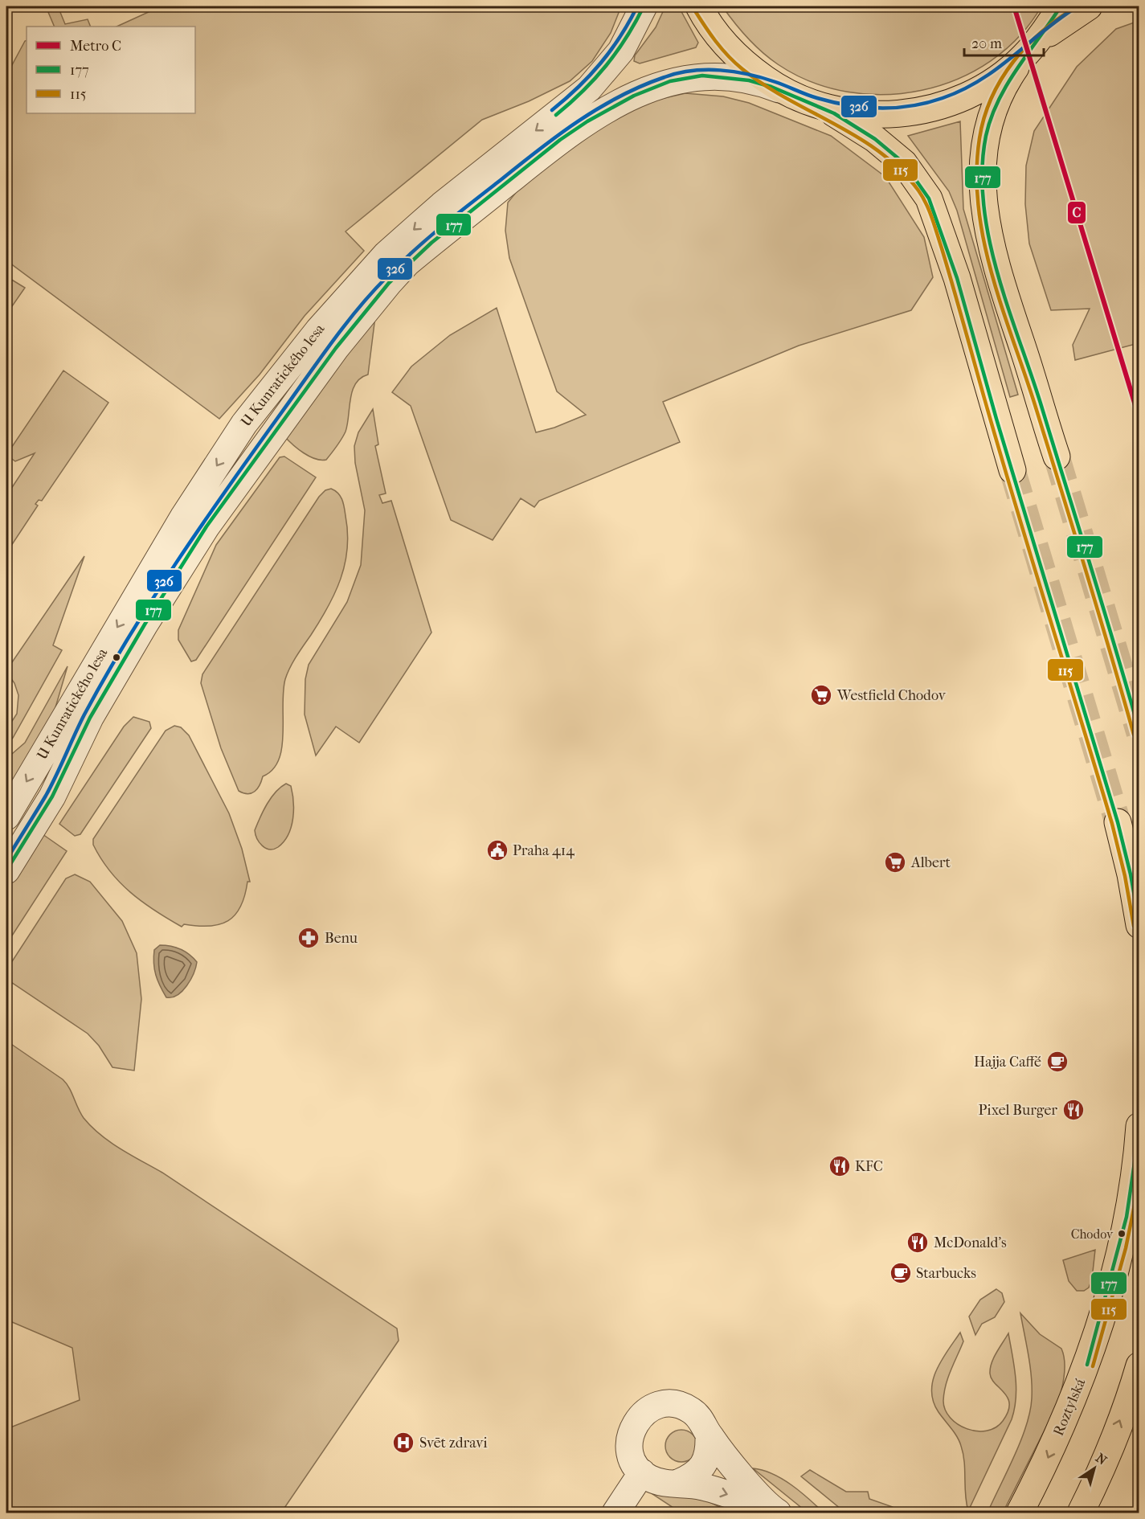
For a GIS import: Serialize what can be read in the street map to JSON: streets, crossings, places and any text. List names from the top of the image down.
{
  "streets": {
    "main road": ["Roztylská"],
    "street": ["U Kunratického lesa"]
  },
  "places": {
    "supermarket": ["Westfield Chodov", "Albert"],
    "public building": ["Praha 414"],
    "pharmacy": ["Benu"],
    "cafe": ["Hajja Caffé", "Starbucks"],
    "restaurant": ["Pixel Burger", "KFC", "McDonald's"],
    "other": ["Chodov"],
    "hospital": ["Svēt zdravi"]
  },
  "lines": [
    "metro line C",
    "transit line 177",
    "transit line 115",
    "transit line 326"
  ],
  "legend": ["Metro C", "177", "115"],
  "scale_bar": "20 m",
  "north": "top right"
}
